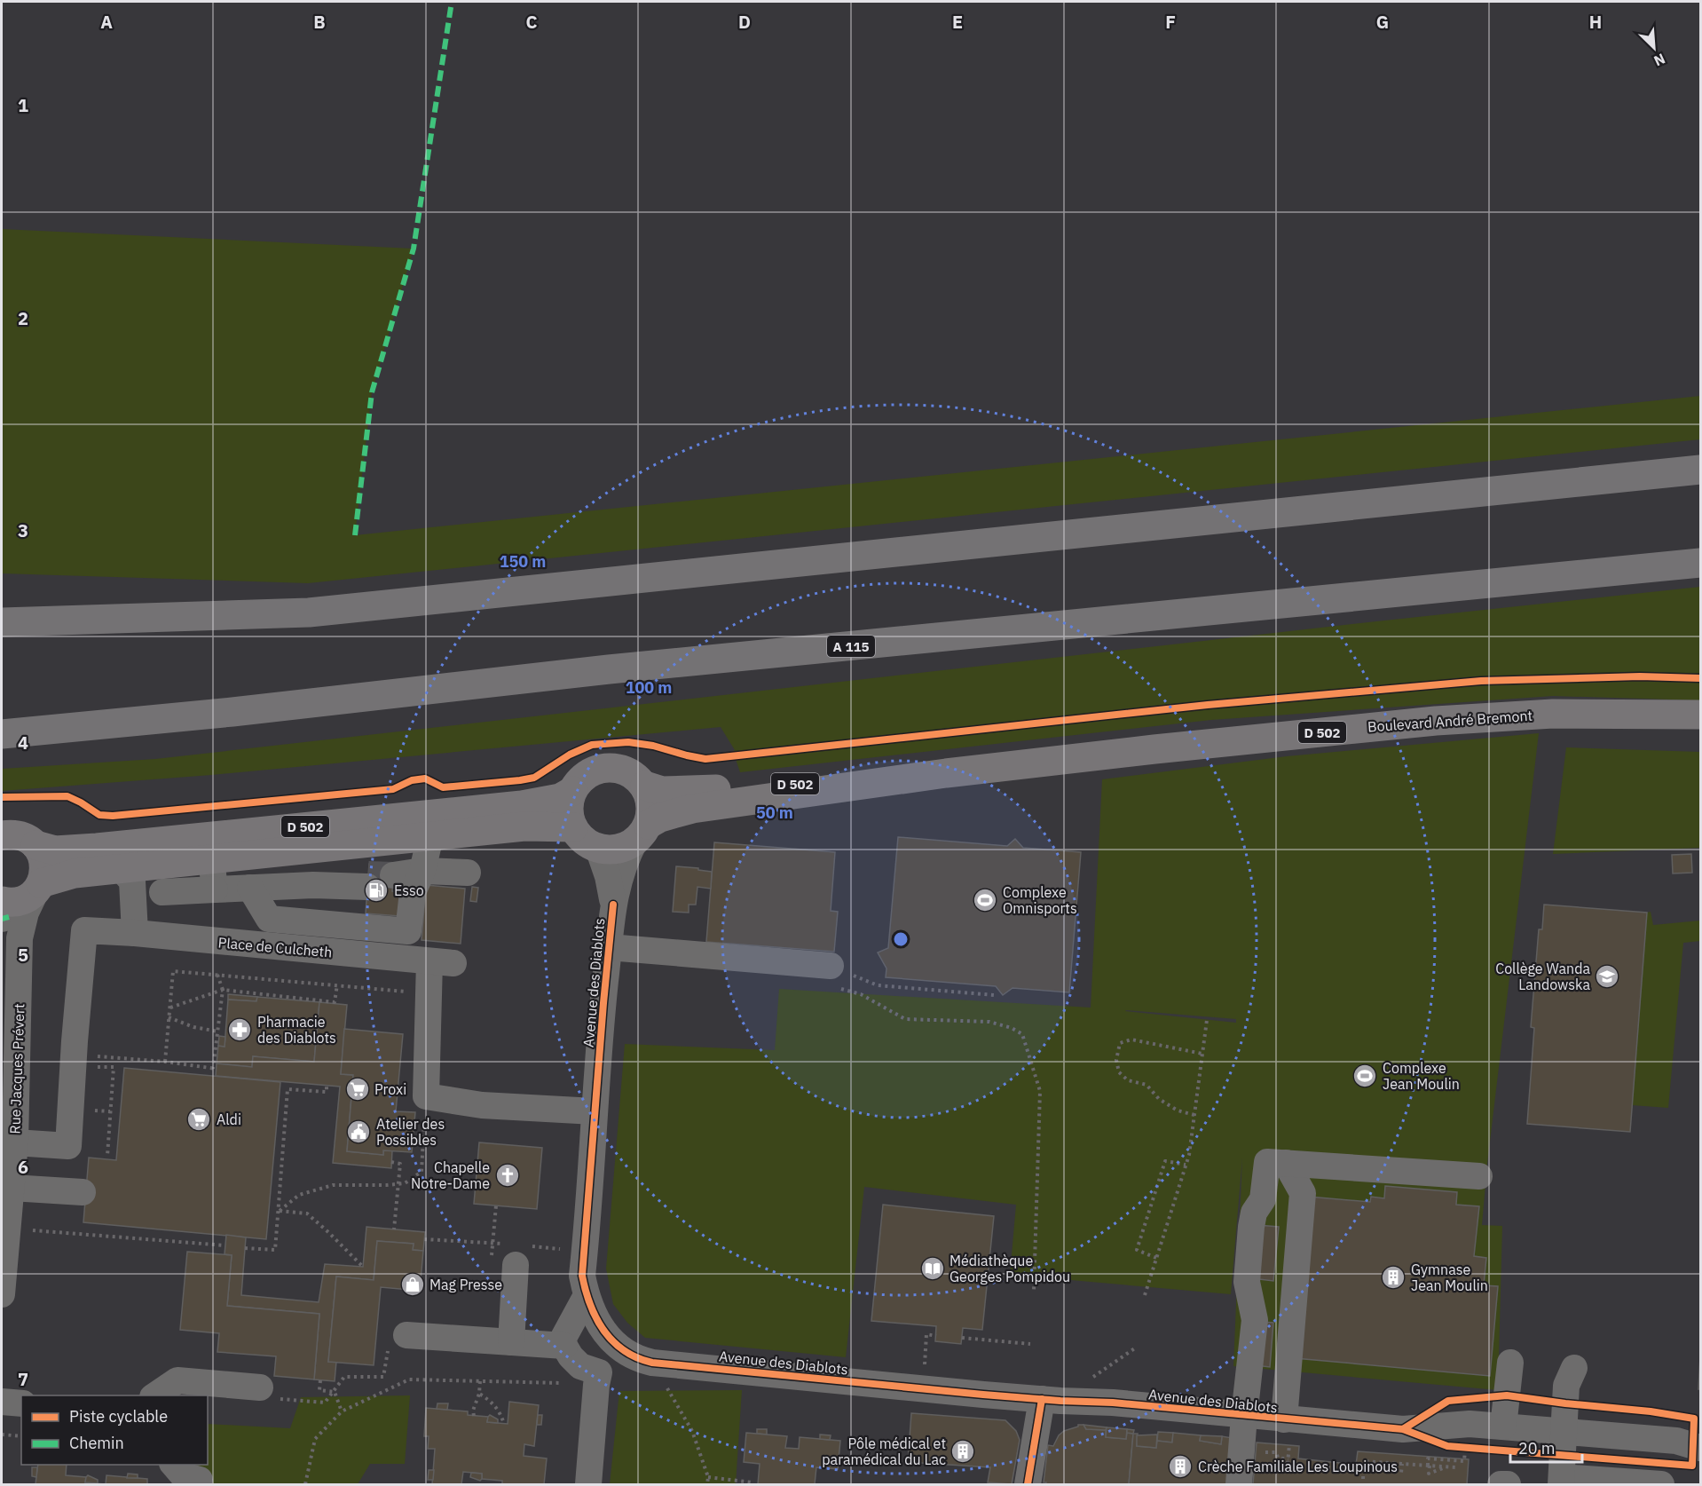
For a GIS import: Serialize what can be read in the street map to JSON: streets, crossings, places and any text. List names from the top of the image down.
{
  "streets": {
    "highway": ["A 115"],
    "main road": ["Boulevard André Bremont", "D 502"],
    "street": ["Place de Culcheth", "Avenue des Diablots", "Rue Jacques Prévert"]
  },
  "crossings": [
    ["Boulevard André Bremont", "D 502"],
    ["Boulevard André Bremont", "Avenue des Diablots"],
    ["D 502", "Avenue des Diablots"],
    ["Place de Culcheth", "Rue Jacques Prévert"]
  ],
  "places": {
    "fuel station": ["Esso"],
    "sports": ["Complexe Omnisports", "Complexe Jean Moulin"],
    "school or university": ["Collège Wanda Landowska"],
    "pharmacy": ["Pharmacie des Diablots"],
    "supermarket": ["Proxi", "Aldi"],
    "public building": ["Atelier des Possibles"],
    "church": ["Chapelle Notre-Dame"],
    "library": ["Médiathèque Georges Pompidou"],
    "building": ["Gymnase Jean Moulin", "Pôle médical et paramédical du Lac", "Crèche Familiale Les Loupinous"],
    "shop": ["Mag Presse"]
  },
  "legend": ["Piste cyclable", "Chemin"],
  "scale_bar": "20 m",
  "north": "bottom right",
  "grid": {
    "columns": [
      "A",
      "B",
      "C",
      "D",
      "E",
      "F",
      "G",
      "H"
    ],
    "rows": [
      "1",
      "2",
      "3",
      "4",
      "5",
      "6",
      "7"
    ]
  },
  "rings": ["150 m", "100 m", "50 m"]
}
